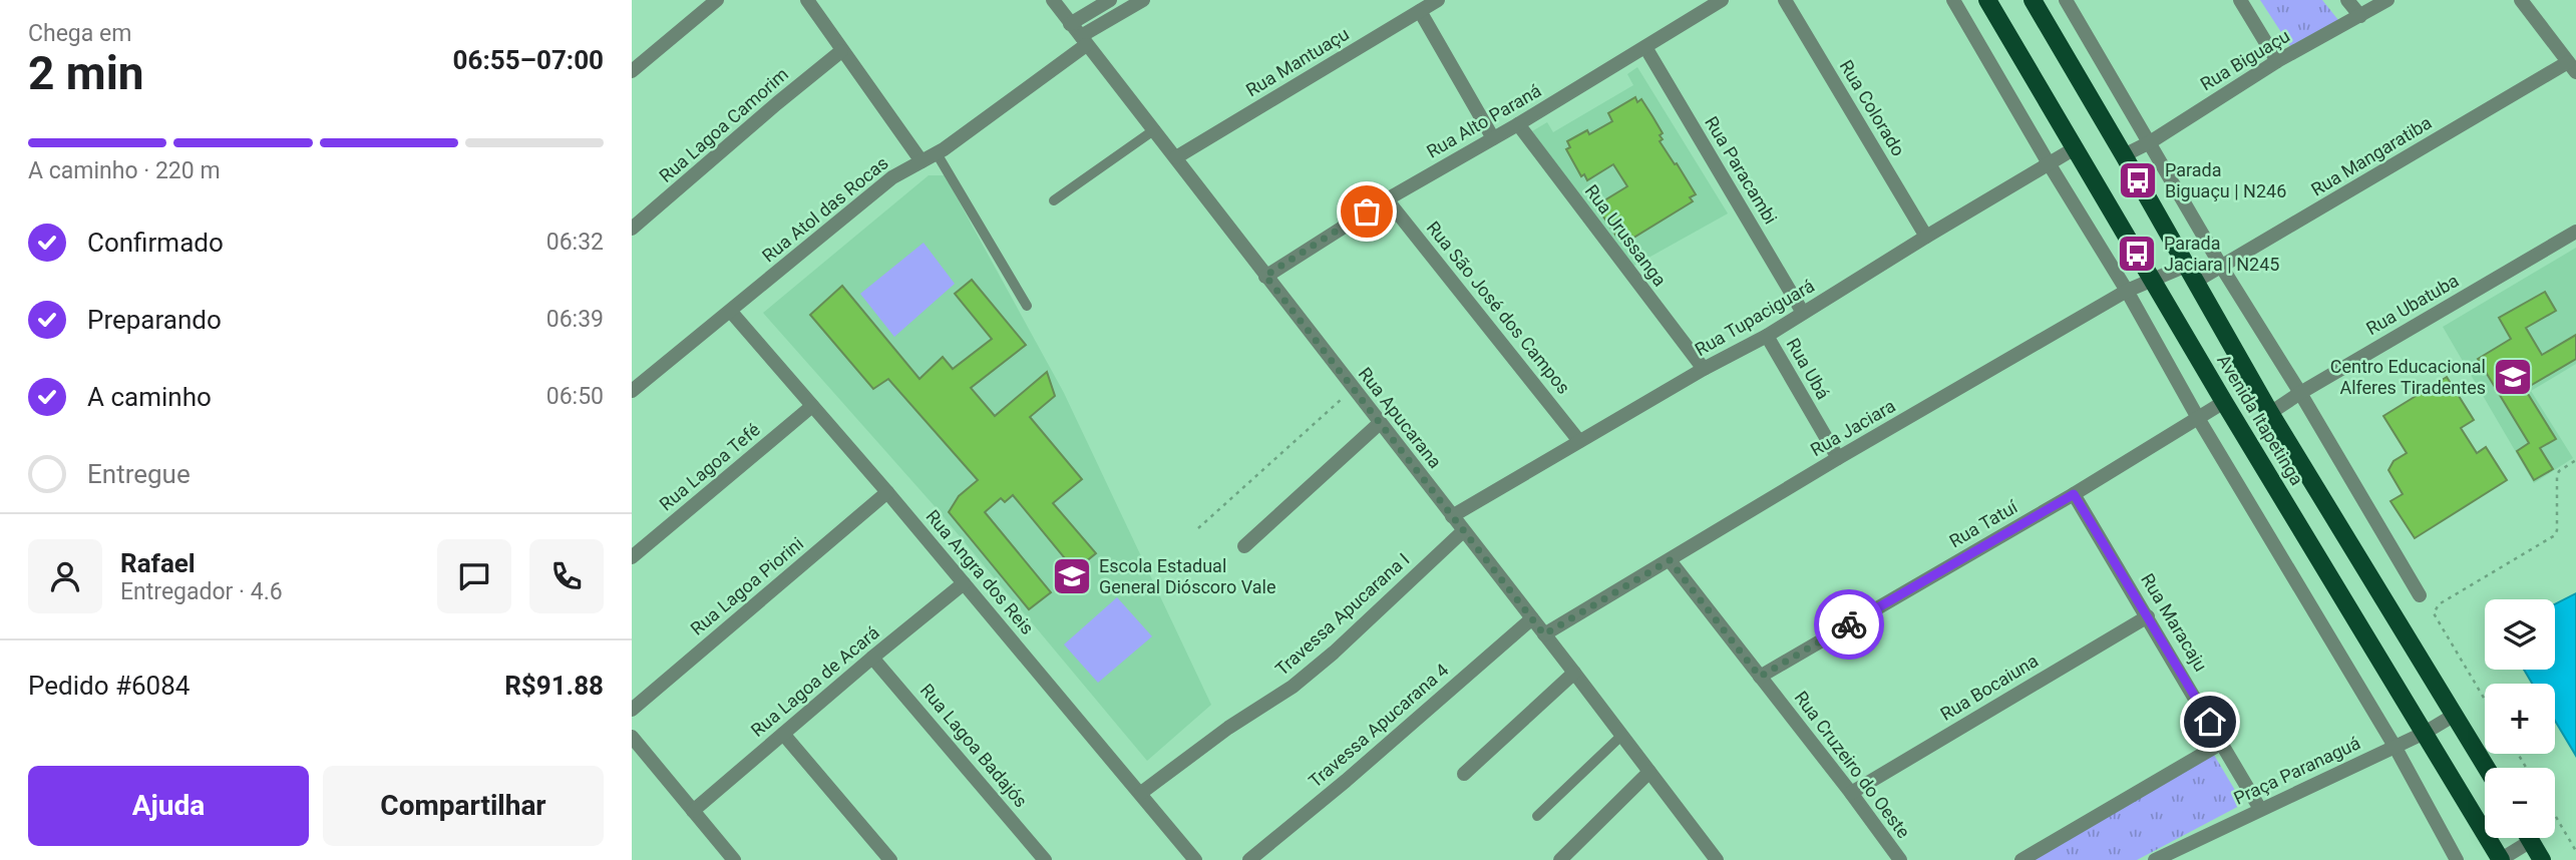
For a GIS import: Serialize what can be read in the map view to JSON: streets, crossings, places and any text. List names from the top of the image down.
{
  "streets": {
    "main road": ["Avenida Itapetinga"],
    "street": [
      "Rua Biguaçu",
      "Rua Mantuaçu",
      "Rua Colorado",
      "Rua Alto Paraná",
      "Rua Lagoa Camorim",
      "Rua Mangaratiba",
      "Rua Paracambi",
      "Rua Atol das Rocas",
      "Rua Urussanga",
      "Rua Ubatuba",
      "Rua São José dos Campos",
      "Rua Tupaciguará",
      "Rua Ubá",
      "Rua Apucarana",
      "Rua Jaciara",
      "Rua Lagoa Tefé",
      "Rua Tatuí",
      "Rua Angra dos Reis",
      "Rua Lagoa Piorini",
      "Travessa Apucarana I",
      "Rua Maracaju",
      "Rua Lagoa de Acará",
      "Rua Bocaiuna",
      "Travessa Apucarana 4",
      "Rua Lagoa Badajós",
      "Rua Cruzeiro do Oeste",
      "Praça Paranaguá"
    ]
  },
  "crossings": [
    ["Rua Biguaçu", "Avenida Itapetinga"],
    ["Rua Mantuaçu", "Rua Apucarana"],
    ["Rua Colorado", "Rua Tupaciguará"],
    ["Rua Alto Paraná", "Rua Paracambi"],
    ["Rua Alto Paraná", "Rua Urussanga"],
    ["Rua Alto Paraná", "Rua São José dos Campos"],
    ["Rua Alto Paraná", "Rua Apucarana"],
    ["Rua Mangaratiba", "Avenida Itapetinga"],
    ["Rua Mangaratiba", "Rua Jaciara"],
    ["Rua Paracambi", "Rua Tupaciguará"],
    ["Rua Atol das Rocas", "Rua Apucarana"],
    ["Rua Atol das Rocas", "Rua Angra dos Reis"],
    ["Rua Urussanga", "Rua Tupaciguará"],
    ["Rua Ubatuba", "Avenida Itapetinga"],
    ["Rua São José dos Campos", "Rua Tupaciguará"],
    ["Rua Tupaciguará", "Rua Ubá"],
    ["Rua Tupaciguará", "Rua Apucarana"],
    ["Rua Tupaciguará", "Avenida Itapetinga"],
    ["Rua Ubá", "Rua Jaciara"],
    ["Rua Apucarana", "Rua Jaciara"],
    ["Rua Apucarana", "Travessa Apucarana I"],
    ["Rua Apucarana", "Travessa Apucarana 4"],
    ["Avenida Itapetinga", "Rua Jaciara"],
    ["Avenida Itapetinga", "Rua Tatuí"],
    ["Avenida Itapetinga", "Praça Paranaguá"],
    ["Rua Jaciara", "Rua Cruzeiro do Oeste"],
    ["Rua Lagoa Tefé", "Rua Angra dos Reis"],
    ["Rua Tatuí", "Rua Maracaju"],
    ["Rua Tatuí", "Rua Cruzeiro do Oeste"],
    ["Rua Angra dos Reis", "Rua Lagoa Piorini"],
    ["Rua Angra dos Reis", "Travessa Apucarana I"],
    ["Rua Angra dos Reis", "Rua Lagoa de Acará"],
    ["Rua Maracaju", "Rua Bocaiuna"],
    ["Rua Maracaju", "Praça Paranaguá"],
    ["Rua Lagoa de Acará", "Rua Lagoa Badajós"],
    ["Rua Bocaiuna", "Rua Cruzeiro do Oeste"]
  ],
  "places": {
    "bus stop": ["Parada Biguaçu | N246", "Parada Jaciara | N245"],
    "school or university": ["Centro Educacional Alferes Tiradentes", "Escola Estadual General Dióscoro Vale"]
  },
  "page": {
    "heading": ["2 min", "Chega em", "06:55–07:00"],
    "panel": [
      "Rafael",
      "Entregador · 4.6",
      "Pedido #6084",
      "R$91.88"
    ],
    "bar": "A caminho · 220 m",
    "list": [
      ["Confirmado", "06:32"],
      ["Preparando", "06:39"],
      ["A caminho", "06:50"],
      "Entregue"
    ],
    "map_buttons": ["+", "−"],
    "buttons": ["Ajuda", "Compartilhar"]
  }
}
